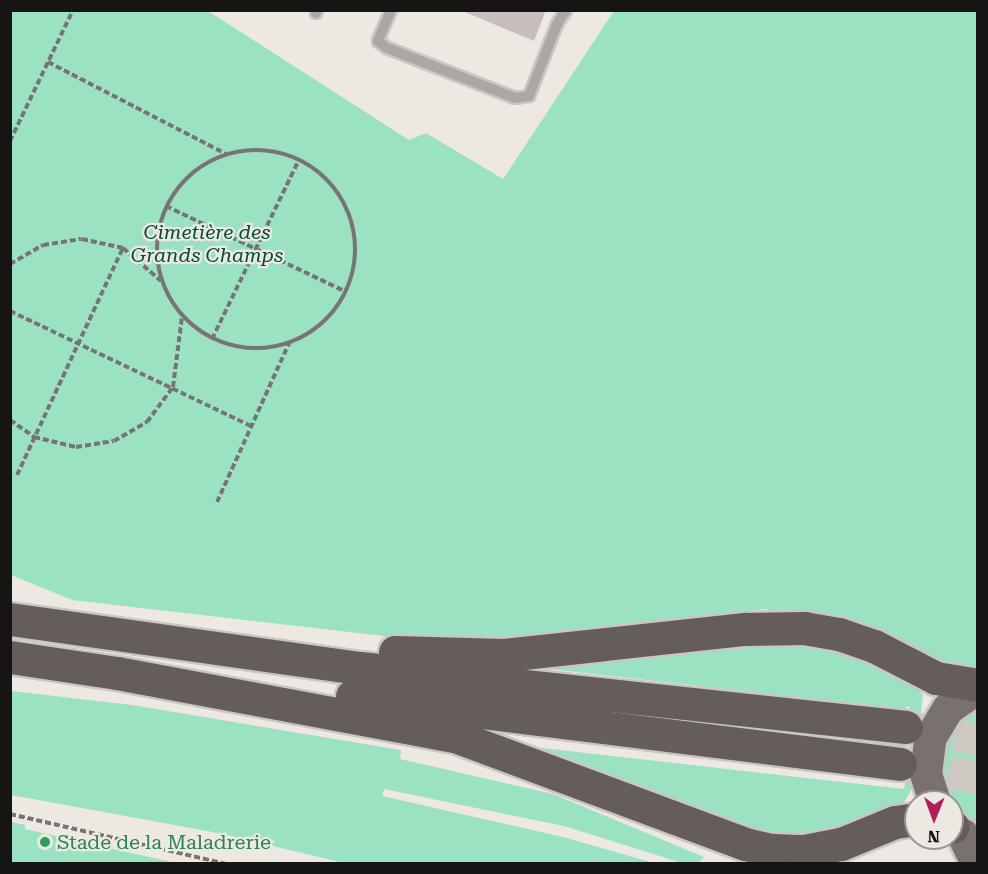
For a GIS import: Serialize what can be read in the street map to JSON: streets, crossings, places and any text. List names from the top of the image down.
{
  "parks": ["Cimetière des Grands Champs"],
  "places": ["Stade de la Maladrerie"],
  "north": "bottom"
}
